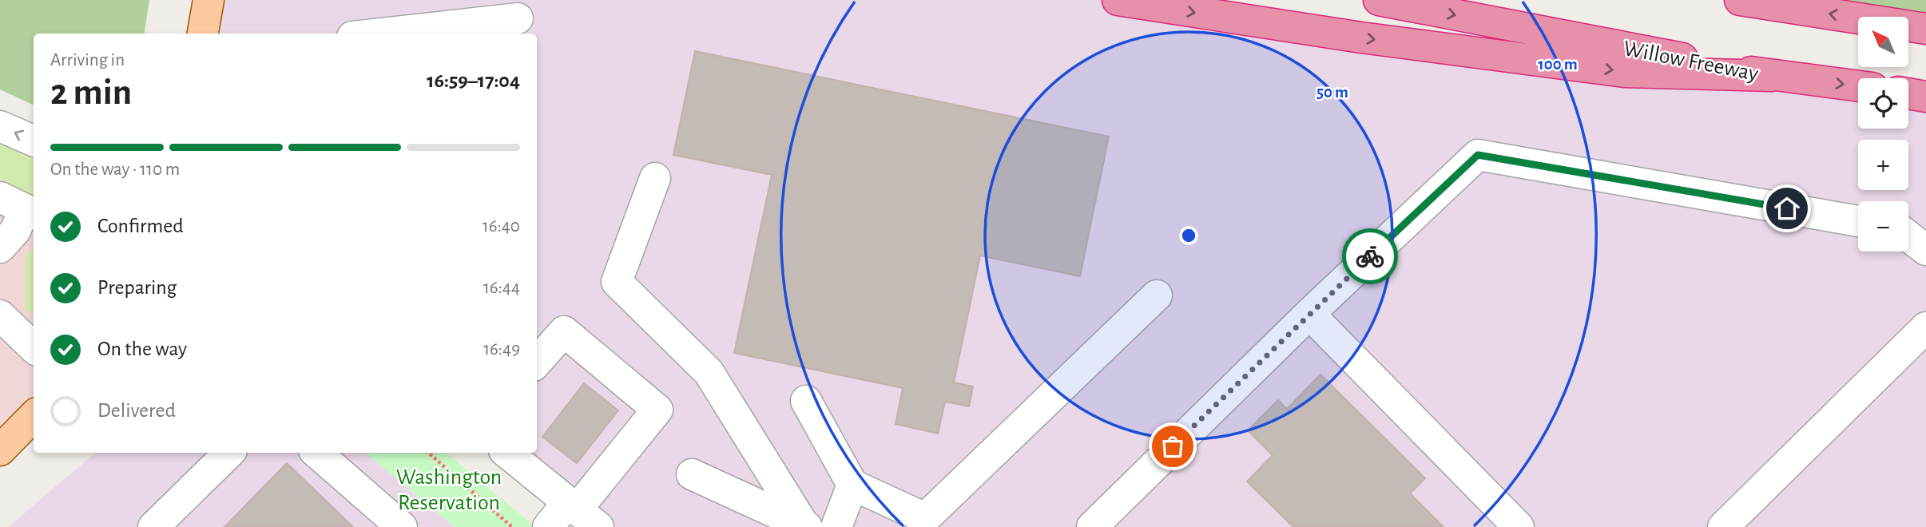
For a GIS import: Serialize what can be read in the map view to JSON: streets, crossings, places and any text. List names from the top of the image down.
{
  "streets": {
    "highway": ["Willow Freeway"]
  },
  "parks": ["Washington Reservation"],
  "north": "top left",
  "page": {
    "map_buttons": ["+", "−"],
    "heading": ["2 min", "Arriving in", "16:59–17:04"],
    "bar": "On the way · 110 m",
    "list": [
      ["Confirmed", "16:40"],
      ["Preparing", "16:44"],
      ["On the way", "16:49"],
      "Delivered"
    ]
  },
  "rings": ["100 m", "50 m"]
}
